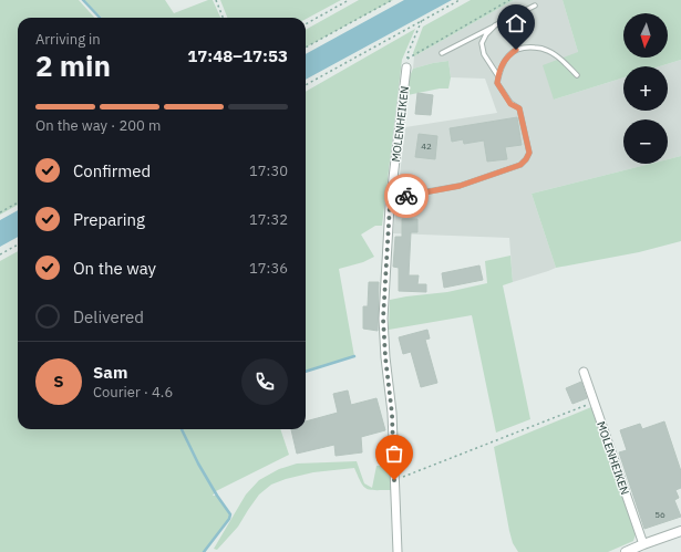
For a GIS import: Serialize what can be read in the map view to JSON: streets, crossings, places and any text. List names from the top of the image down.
{
  "streets": {
    "street": ["MOLENHEIKEN"]
  },
  "house_numbers": ["42", "56"],
  "north": "bottom",
  "page": {
    "map_buttons": ["+", "−"],
    "heading": ["2 min", "Arriving in", "17:48–17:53"],
    "panel": ["Sam", "Courier · 4.6"],
    "bar": "On the way · 200 m",
    "list": [
      ["Confirmed", "17:30"],
      ["Preparing", "17:32"],
      ["On the way", "17:36"],
      "Delivered"
    ],
    "round": "S"
  }
}
